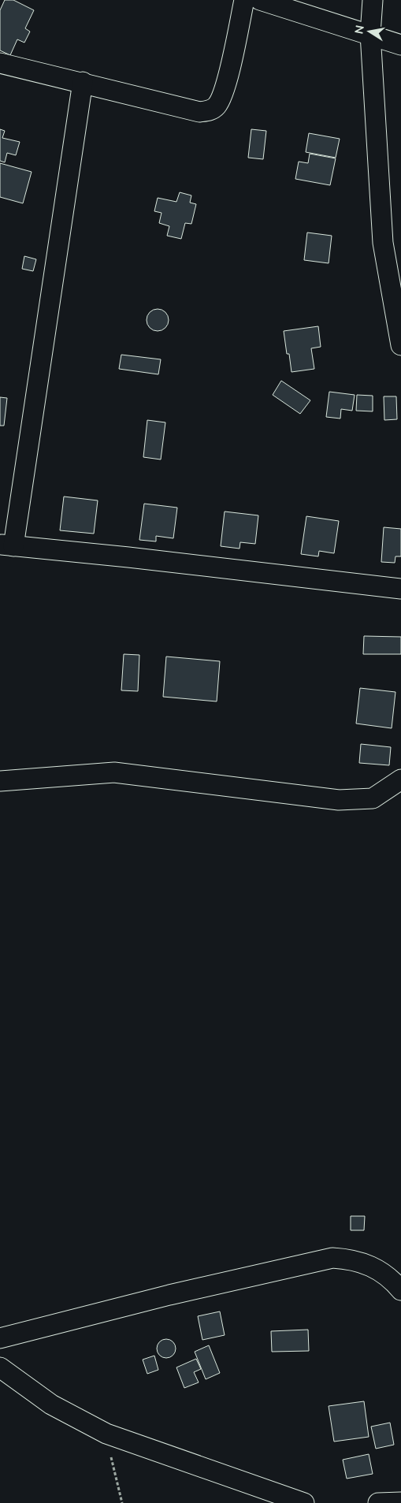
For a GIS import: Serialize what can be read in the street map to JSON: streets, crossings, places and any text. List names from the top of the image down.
{
  "north": "left"
}
